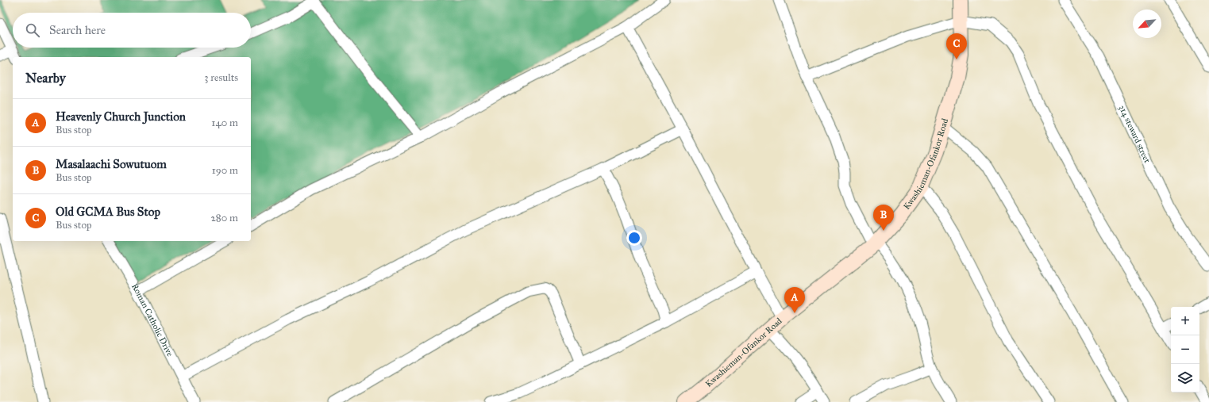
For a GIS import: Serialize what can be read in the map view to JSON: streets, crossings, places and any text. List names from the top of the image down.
{
  "streets": {
    "main road": ["Kwashieman-Ofankor Road"],
    "street": ["314 steward street", "Roman Catholic Drive"]
  },
  "north": "bottom left",
  "page": {
    "search": "Search here",
    "pins": ["C", "B", "A"],
    "heading": ["Nearby", "3 results"],
    "list": [
      {
        "mark": "A",
        "name": "Heavenly Church Junction",
        "note": "Bus stop",
        "value": "140 m"
      },
      {
        "mark": "B",
        "name": "Masalaachi Sowutuom",
        "note": "Bus stop",
        "value": "190 m"
      },
      {
        "mark": "C",
        "name": "Old GCMA Bus Stop",
        "note": "Bus stop",
        "value": "280 m"
      }
    ],
    "map_buttons": ["+", "−"]
  }
}
